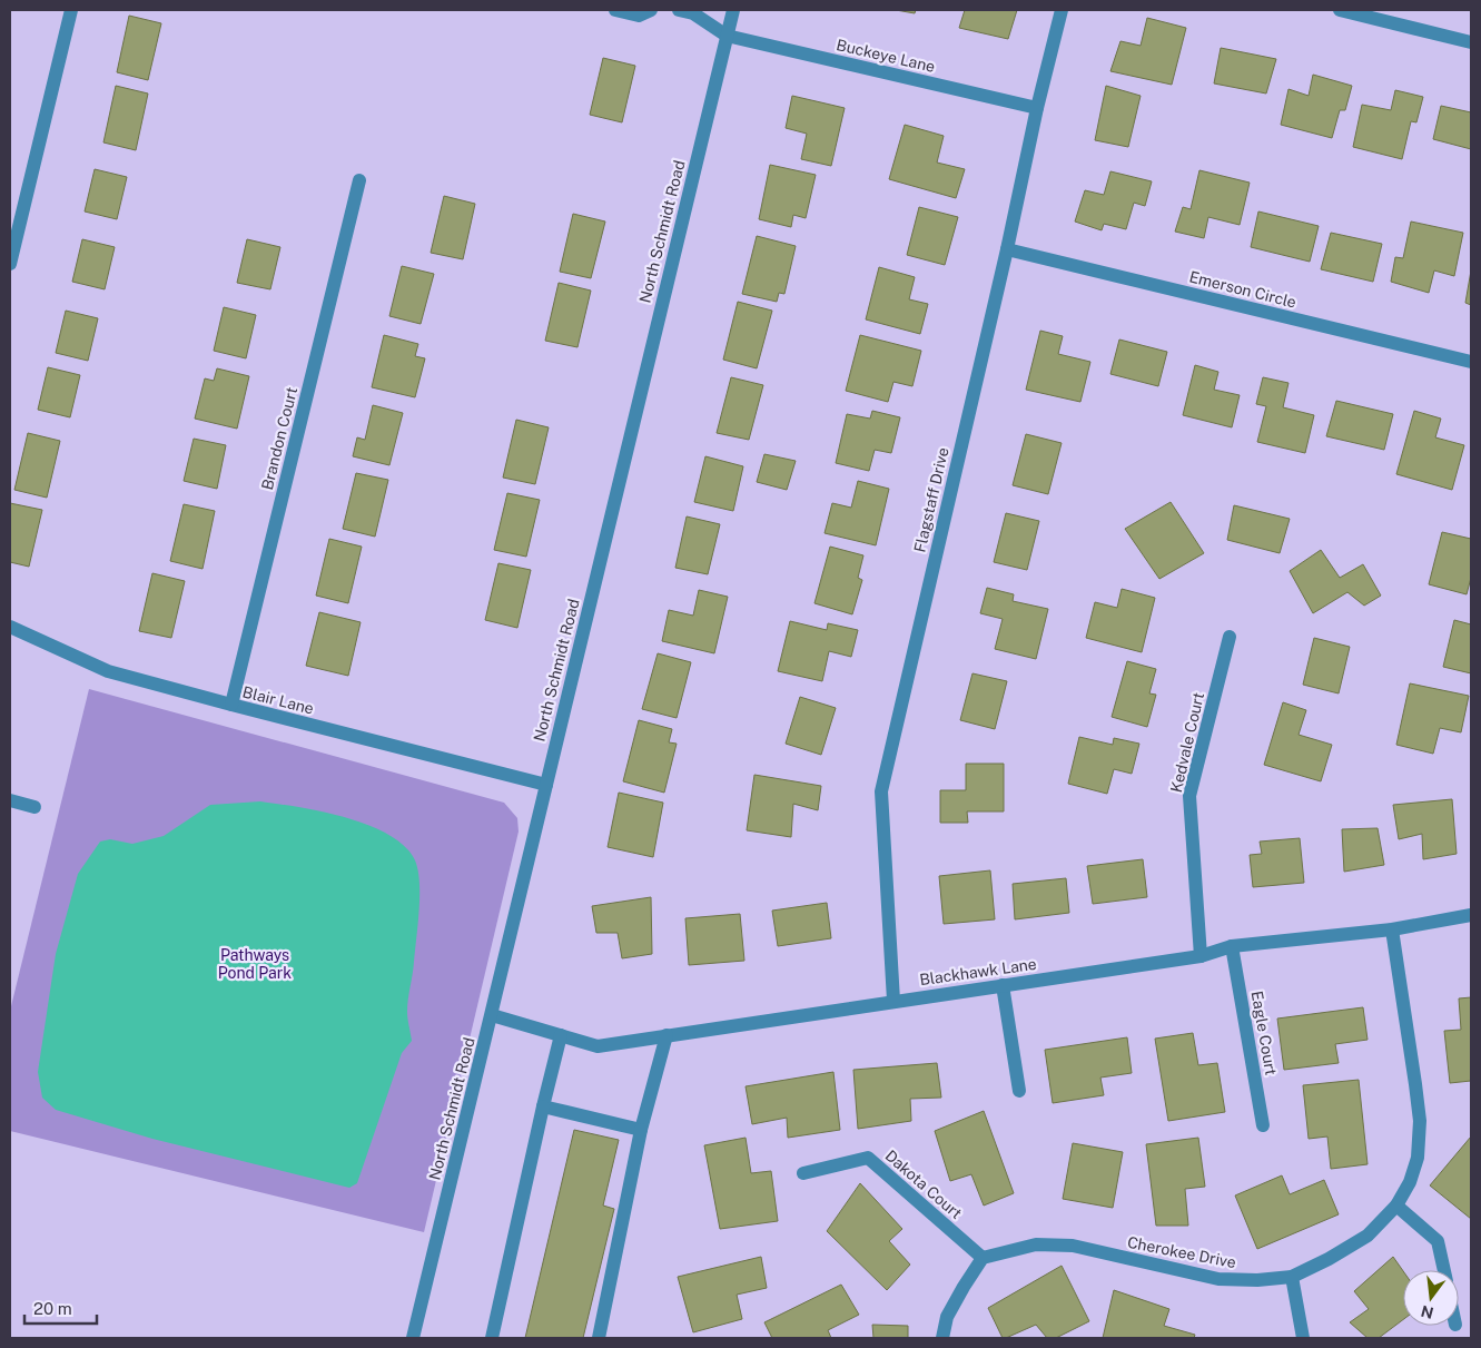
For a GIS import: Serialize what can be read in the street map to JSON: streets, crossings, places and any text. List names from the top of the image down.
{
  "streets": {
    "street": [
      "Buckeye Lane",
      "North Schmidt Road",
      "Emerson Circle",
      "Brandon Court",
      "Flagstaff Drive",
      "Blair Lane",
      "Kedvale Court",
      "Blackhawk Lane",
      "Eagle Court",
      "Dakota Court",
      "Cherokee Drive"
    ]
  },
  "crossings": [
    ["Buckeye Lane", "North Schmidt Road"],
    ["Buckeye Lane", "Flagstaff Drive"],
    ["North Schmidt Road", "Blair Lane"],
    ["North Schmidt Road", "Blackhawk Lane"],
    ["Emerson Circle", "Flagstaff Drive"],
    ["Brandon Court", "Blair Lane"],
    ["Flagstaff Drive", "Blackhawk Lane"],
    ["Kedvale Court", "Blackhawk Lane"],
    ["Blackhawk Lane", "Eagle Court"],
    ["Blackhawk Lane", "Cherokee Drive"],
    ["Dakota Court", "Cherokee Drive"]
  ],
  "parks": ["Pathways Pond Park"],
  "scale_bar": "20 m",
  "north": "bottom"
}
